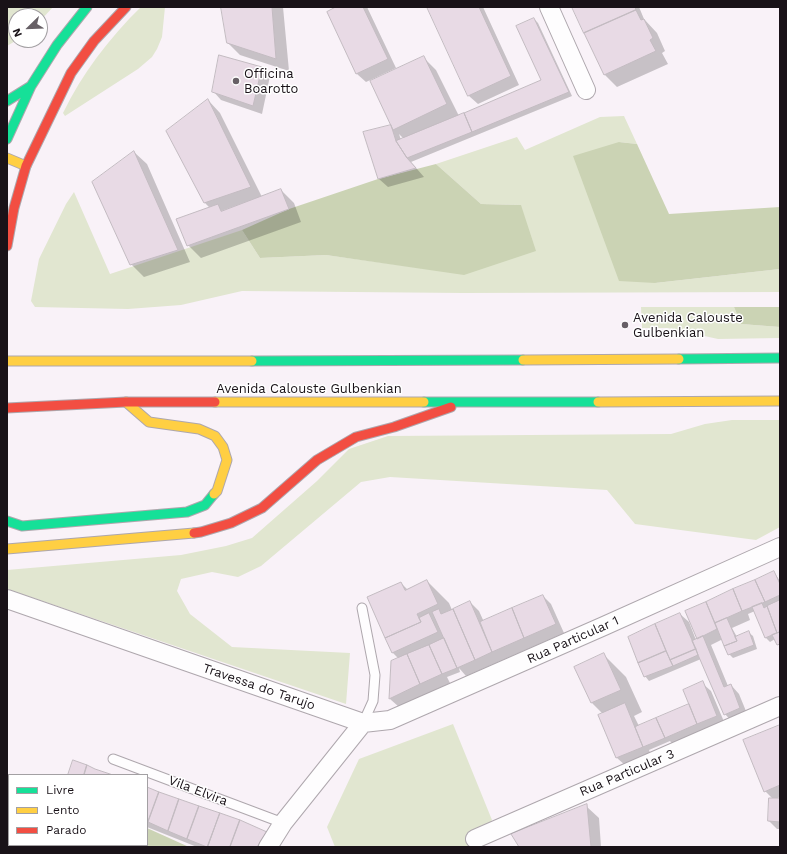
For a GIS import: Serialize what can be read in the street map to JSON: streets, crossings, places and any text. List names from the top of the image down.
{
  "streets": {
    "main road": ["Avenida Calouste Gulbenkian"],
    "street": ["Rua Particular 1", "Travessa do Tarujo", "Rua Particular 3"],
    "lane": ["Vila Elvira"]
  },
  "crossings": [
    ["Rua Particular 1", "Travessa do Tarujo"]
  ],
  "places": ["Officina Boarotto", "Avenida Calouste Gulbenkian"],
  "legend": ["Livre", "Lento", "Parado"],
  "north": "bottom left"
}
